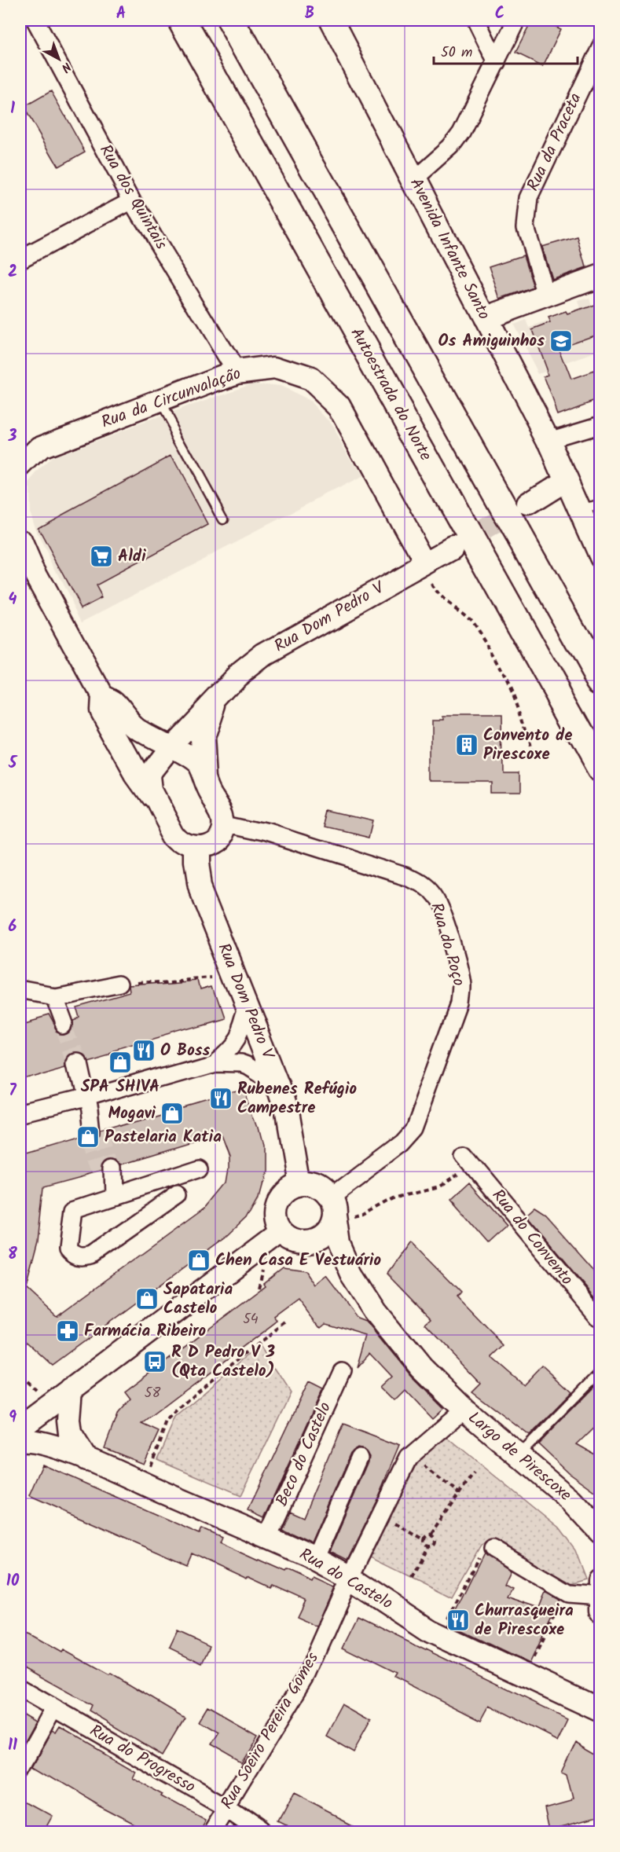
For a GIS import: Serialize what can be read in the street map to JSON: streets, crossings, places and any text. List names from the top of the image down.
{
  "streets": {
    "highway": ["Autoestrada do Norte"],
    "street": [
      "Rua da Praceta",
      "Rua dos Quintais",
      "Avenida Infante Santo",
      "Rua da Circunvalação",
      "Rua Dom Pedro V",
      "Rua do Poço",
      "Rua do Convento",
      "Beco do Castelo",
      "Largo de Pirescoxe",
      "Rua do Castelo",
      "Rua Soeiro Pereira Gomes",
      "Rua do Progresso"
    ]
  },
  "crossings": [
    ["Rua dos Quintais", "Rua da Circunvalação"],
    ["Rua da Circunvalação", "Rua Dom Pedro V"],
    ["Rua Dom Pedro V", "Rua do Poço"],
    ["Beco do Castelo", "Rua do Castelo"],
    ["Largo de Pirescoxe", "Rua do Castelo"],
    ["Largo de Pirescoxe", "Rua Soeiro Pereira Gomes"],
    ["Rua do Castelo", "Rua Soeiro Pereira Gomes"],
    ["Rua Soeiro Pereira Gomes", "Rua do Progresso"]
  ],
  "places": {
    "school or university": ["Os Amiguinhos"],
    "supermarket": ["Aldi"],
    "building": ["Convento de Pirescoxe"],
    "restaurant": ["O Boss", "Rubenes Refúgio Campestre", "Churrasqueira de Pirescoxe"],
    "shop": [
      "SPA SHIVA",
      "Mogavi",
      "Pastelaria Katia",
      "Chen Casa E Vestuário",
      "Sapataria Castelo"
    ],
    "pharmacy": ["Farmácia Ribeiro"],
    "bus stop": ["R D Pedro V 3 (Qta Castelo)"]
  },
  "house_numbers": ["54", "58"],
  "scale_bar": "50 m",
  "north": "bottom right",
  "grid": {
    "columns": ["A", "B", "C"],
    "rows": [
      "1",
      "2",
      "3",
      "4",
      "5",
      "6",
      "7",
      "8",
      "9",
      "10",
      "11"
    ]
  }
}
